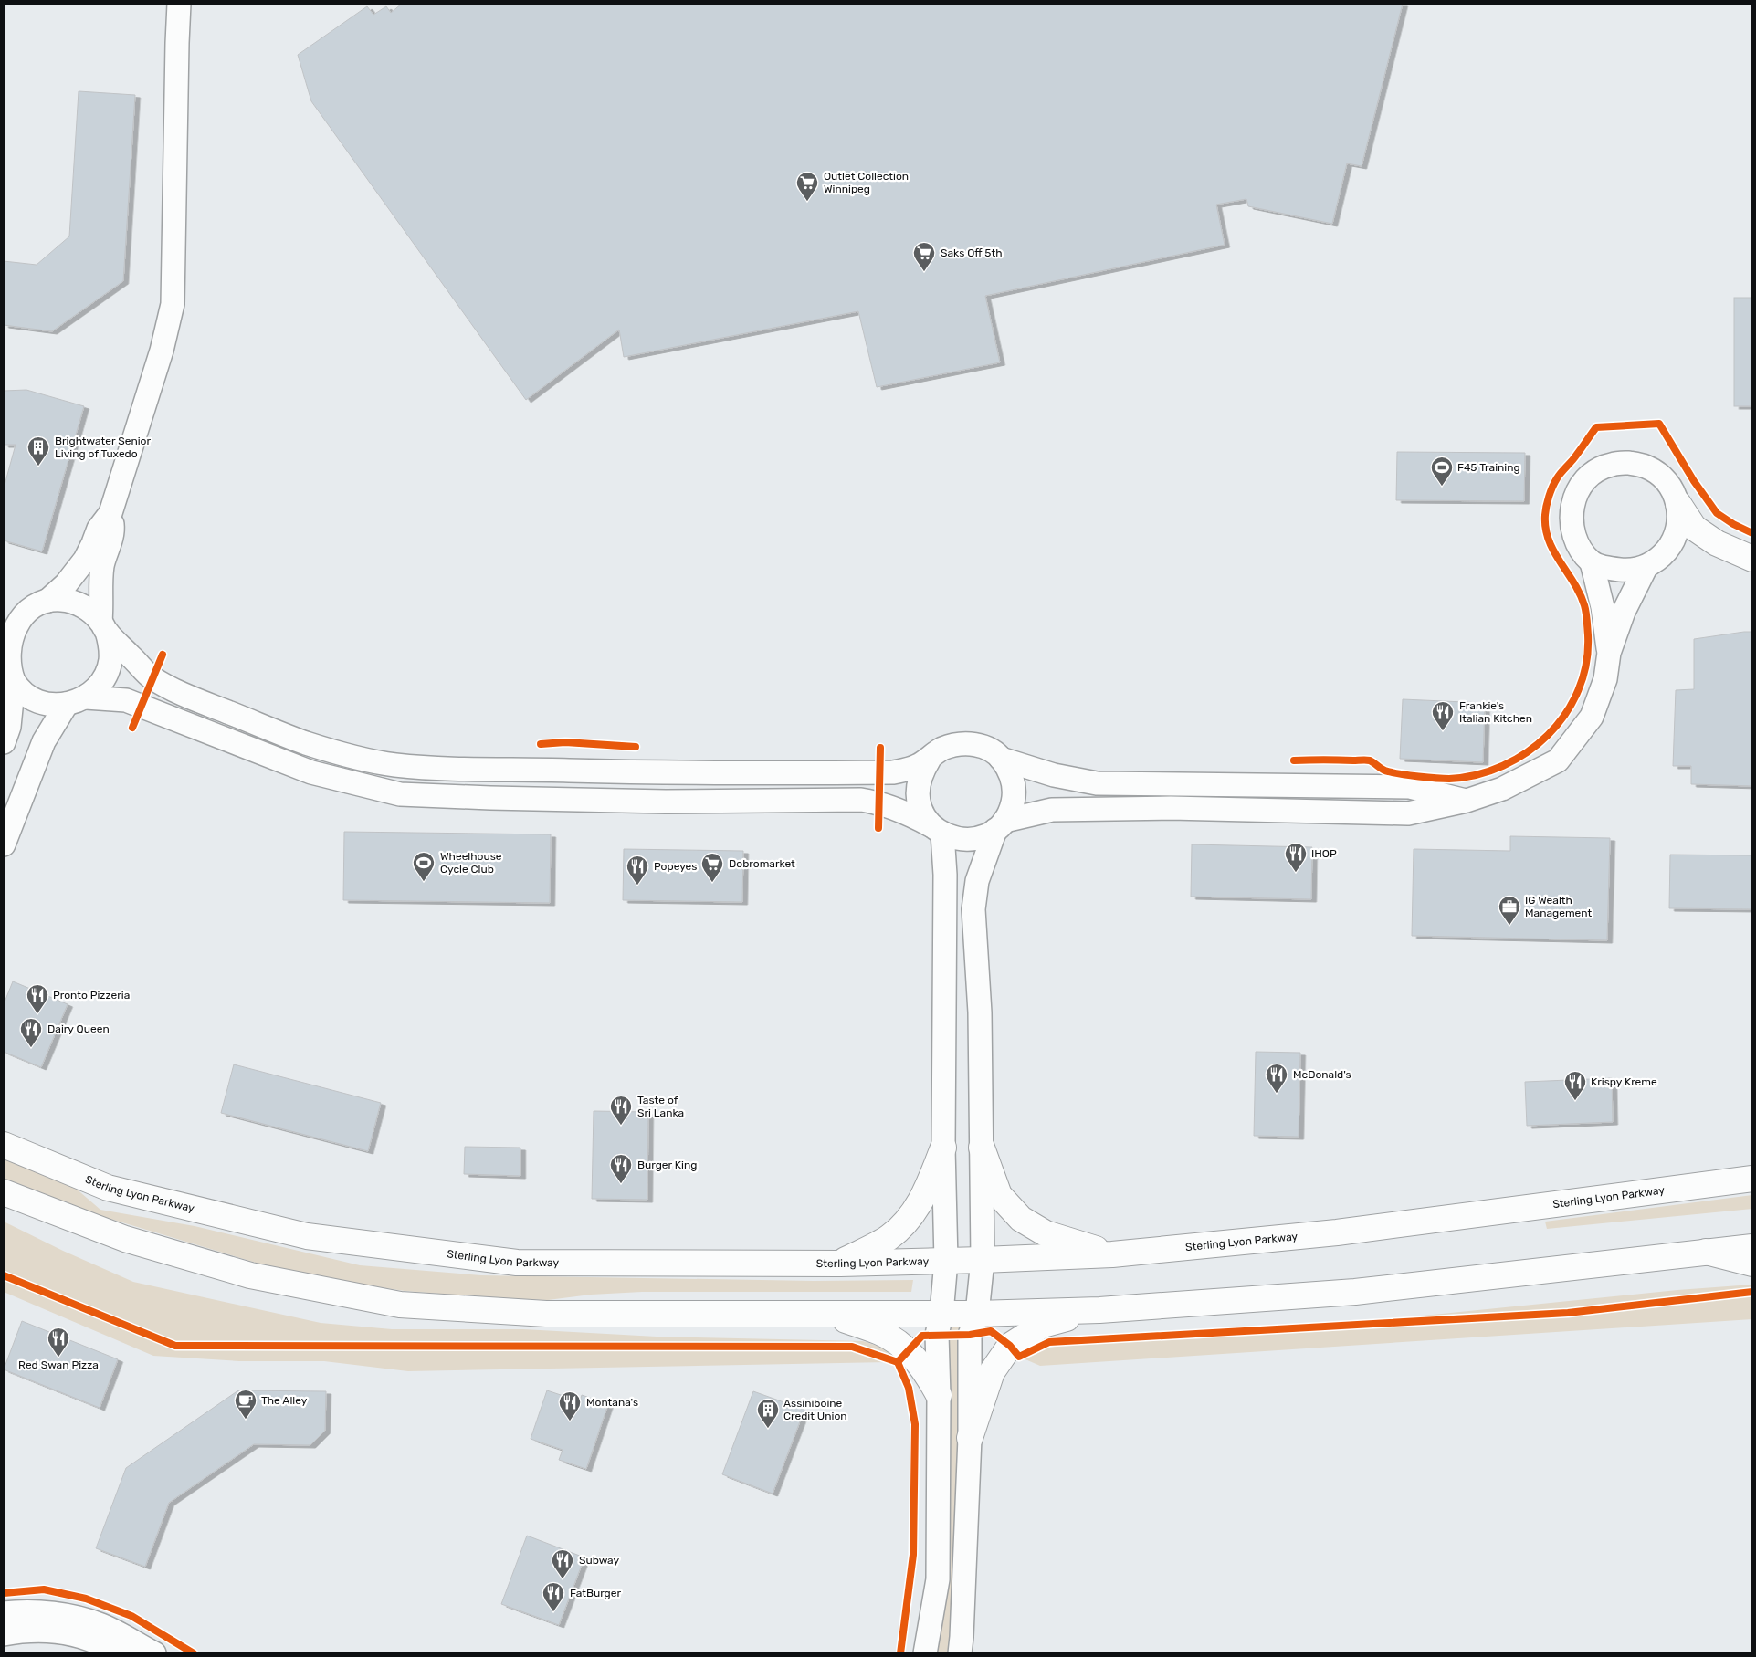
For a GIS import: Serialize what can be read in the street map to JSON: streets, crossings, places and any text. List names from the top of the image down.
{
  "streets": {
    "main road": ["Sterling Lyon Parkway"]
  },
  "places": {
    "supermarket": ["Outlet Collection Winnipeg", "Saks Off 5th", "Dobromarket"],
    "building": ["Brightwater Senior Living of Tuxedo", "Assiniboine Credit Union"],
    "sports": ["F45 Training", "Wheelhouse Cycle Club"],
    "restaurant": [
      "Frankie's Italian Kitchen",
      "IHOP",
      "Popeyes",
      "Pronto Pizzeria",
      "Dairy Queen",
      "McDonald's",
      "Krispy Kreme",
      "Taste of Sri Lanka",
      "Burger King",
      "Red Swan Pizza",
      "Montana's",
      "Subway",
      "FatBurger"
    ],
    "office": ["IG Wealth Management"],
    "cafe": ["The Alley"]
  }
}
